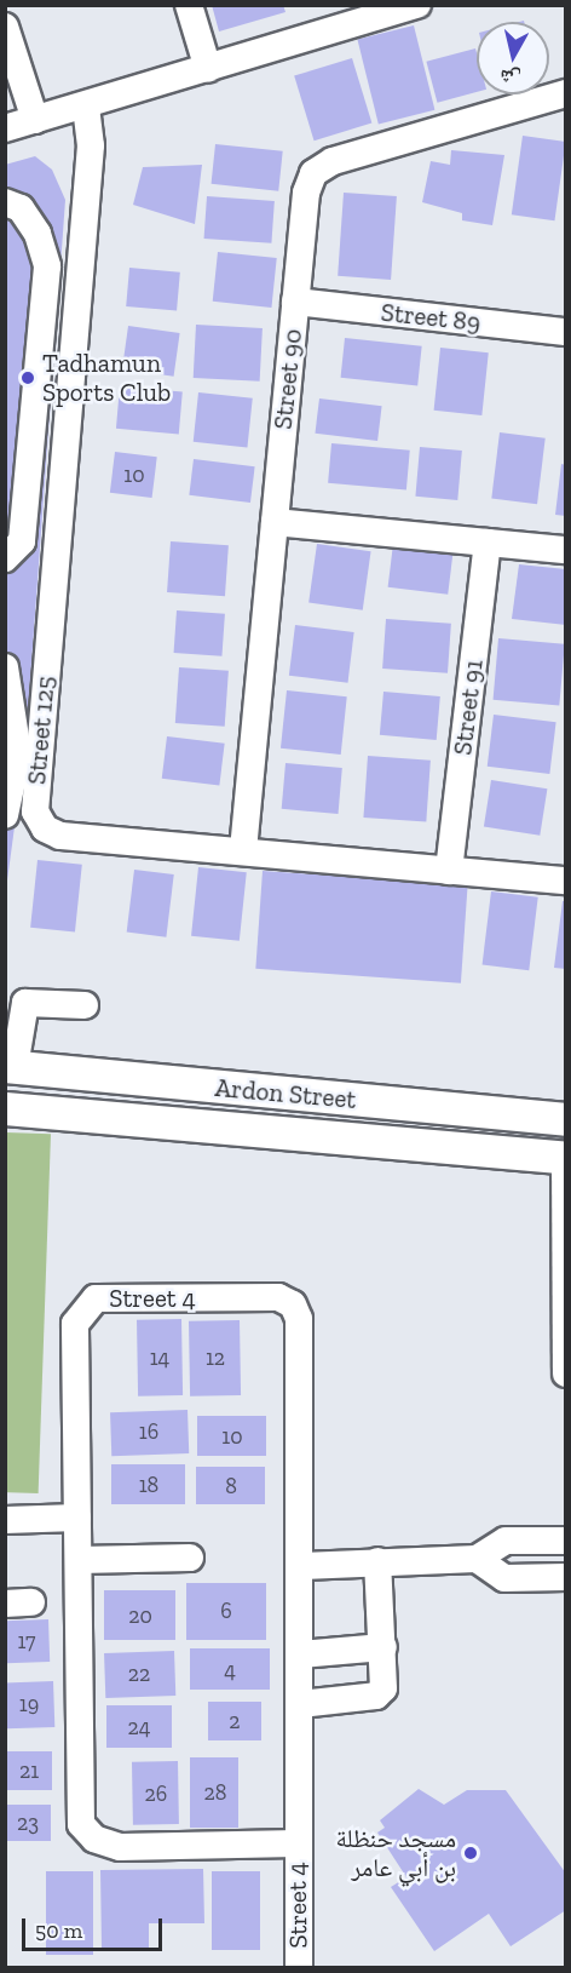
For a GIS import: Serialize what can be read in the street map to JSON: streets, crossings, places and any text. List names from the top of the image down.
{
  "streets": {
    "main road": ["Ardon Street"],
    "street": [
      "Street 89",
      "Street 90",
      "Street 91",
      "Street 125",
      "Street 4"
    ]
  },
  "crossings": [
    ["Street 89", "Street 90"],
    ["Street 90", "Street 125"],
    ["Street 91", "Street 125"]
  ],
  "places": ["Tadhamun Sports Club", "مسجد حنظلة بن أبي عامر"],
  "house_numbers": [
    "10",
    "14",
    "12",
    "16",
    "10",
    "18",
    "8",
    "6",
    "20",
    "17",
    "4",
    "22",
    "19",
    "2",
    "24",
    "21",
    "28",
    "26",
    "23"
  ],
  "scale_bar": "50 m",
  "north": "bottom"
}
